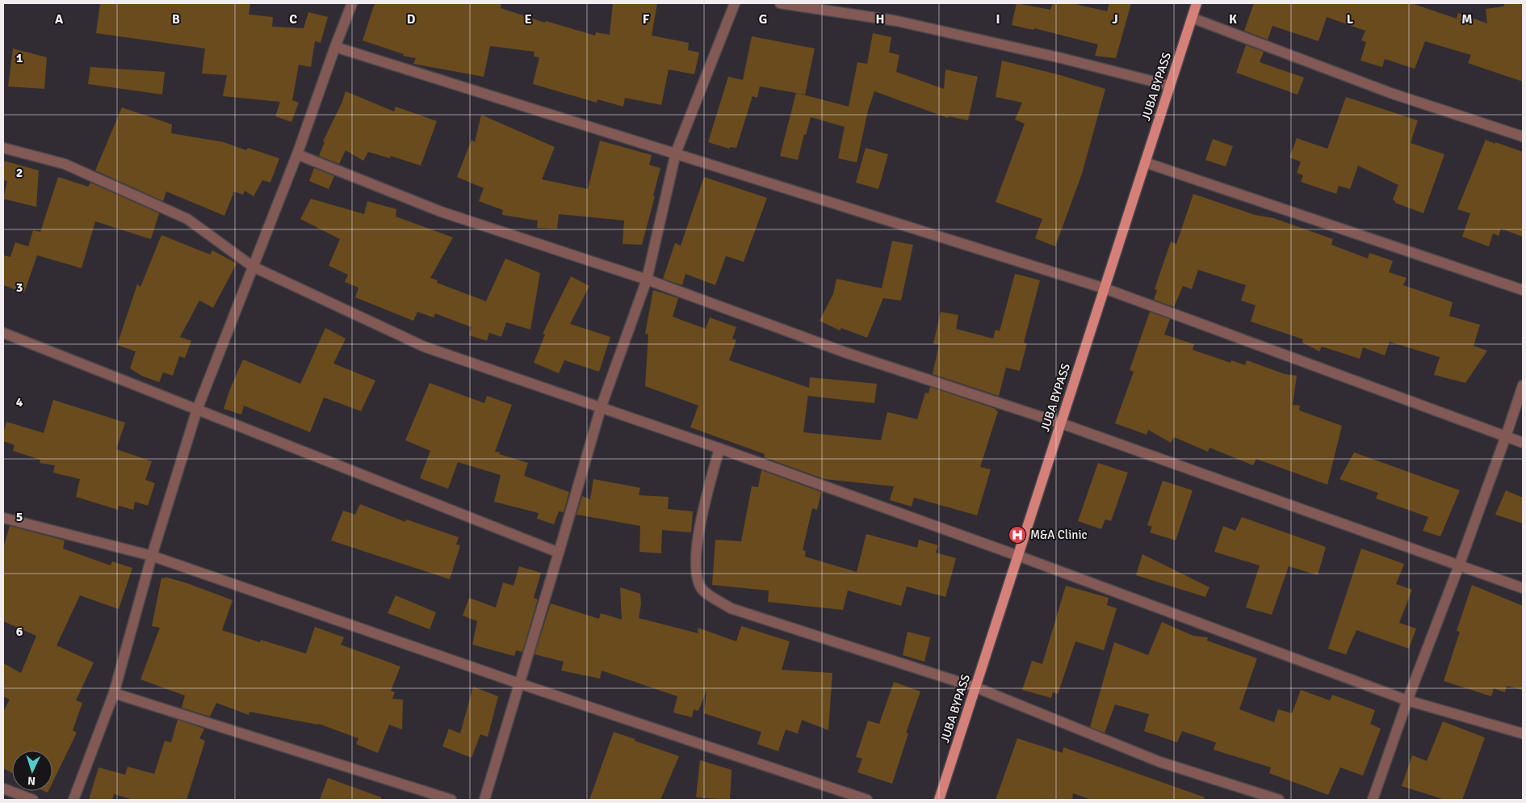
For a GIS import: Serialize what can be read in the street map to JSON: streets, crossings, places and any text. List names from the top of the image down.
{
  "streets": {
    "main road": ["JUBA BYPASS"]
  },
  "places": {
    "hospital": ["M&A Clinic"]
  },
  "north": "bottom",
  "grid": {
    "columns": [
      "A",
      "B",
      "C",
      "D",
      "E",
      "F",
      "G",
      "H",
      "I",
      "J",
      "K",
      "L",
      "M"
    ],
    "rows": [
      "1",
      "2",
      "3",
      "4",
      "5",
      "6"
    ]
  }
}
